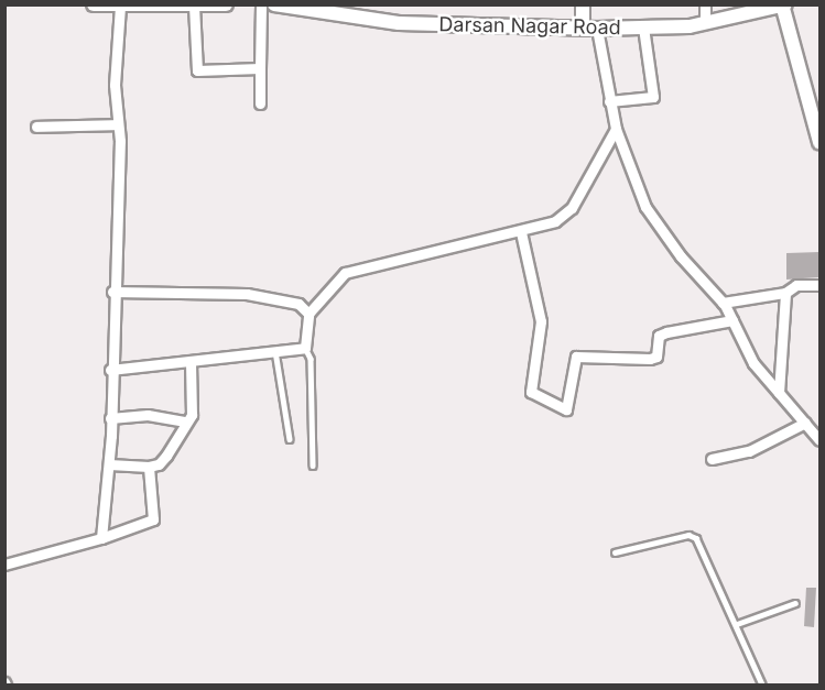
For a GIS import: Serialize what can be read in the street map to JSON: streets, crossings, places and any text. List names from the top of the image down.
{
  "streets": {
    "street": ["Darsan Nagar Road"]
  }
}
